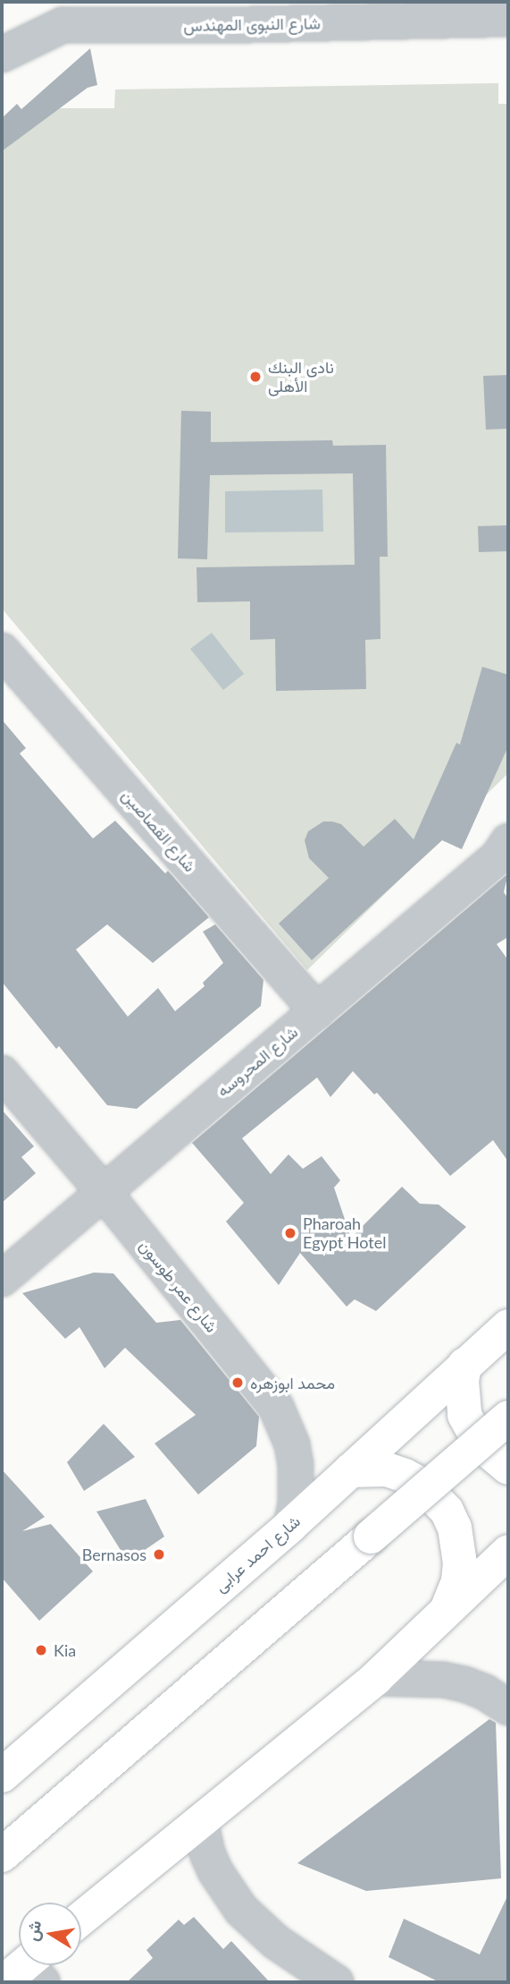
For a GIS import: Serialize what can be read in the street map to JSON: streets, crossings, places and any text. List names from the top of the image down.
{
  "streets": {
    "main road": ["شارع احمد عرابى"],
    "street": [
      "شارع النبوى المهندس",
      "شارع القصاصين",
      "شارع المحروسه",
      "شارع عمر طوسون"
    ]
  },
  "crossings": [
    ["شارع القصاصين", "شارع المحروسه"],
    ["شارع المحروسه", "شارع عمر طوسون"],
    ["شارع عمر طوسون", "شارع احمد عرابى"]
  ],
  "places": [
    "نادى البنك الأهلى",
    "Pharoah Egypt Hotel",
    "محمد ابوزهره",
    "Bernasos",
    "Kia"
  ],
  "north": "left"
}
